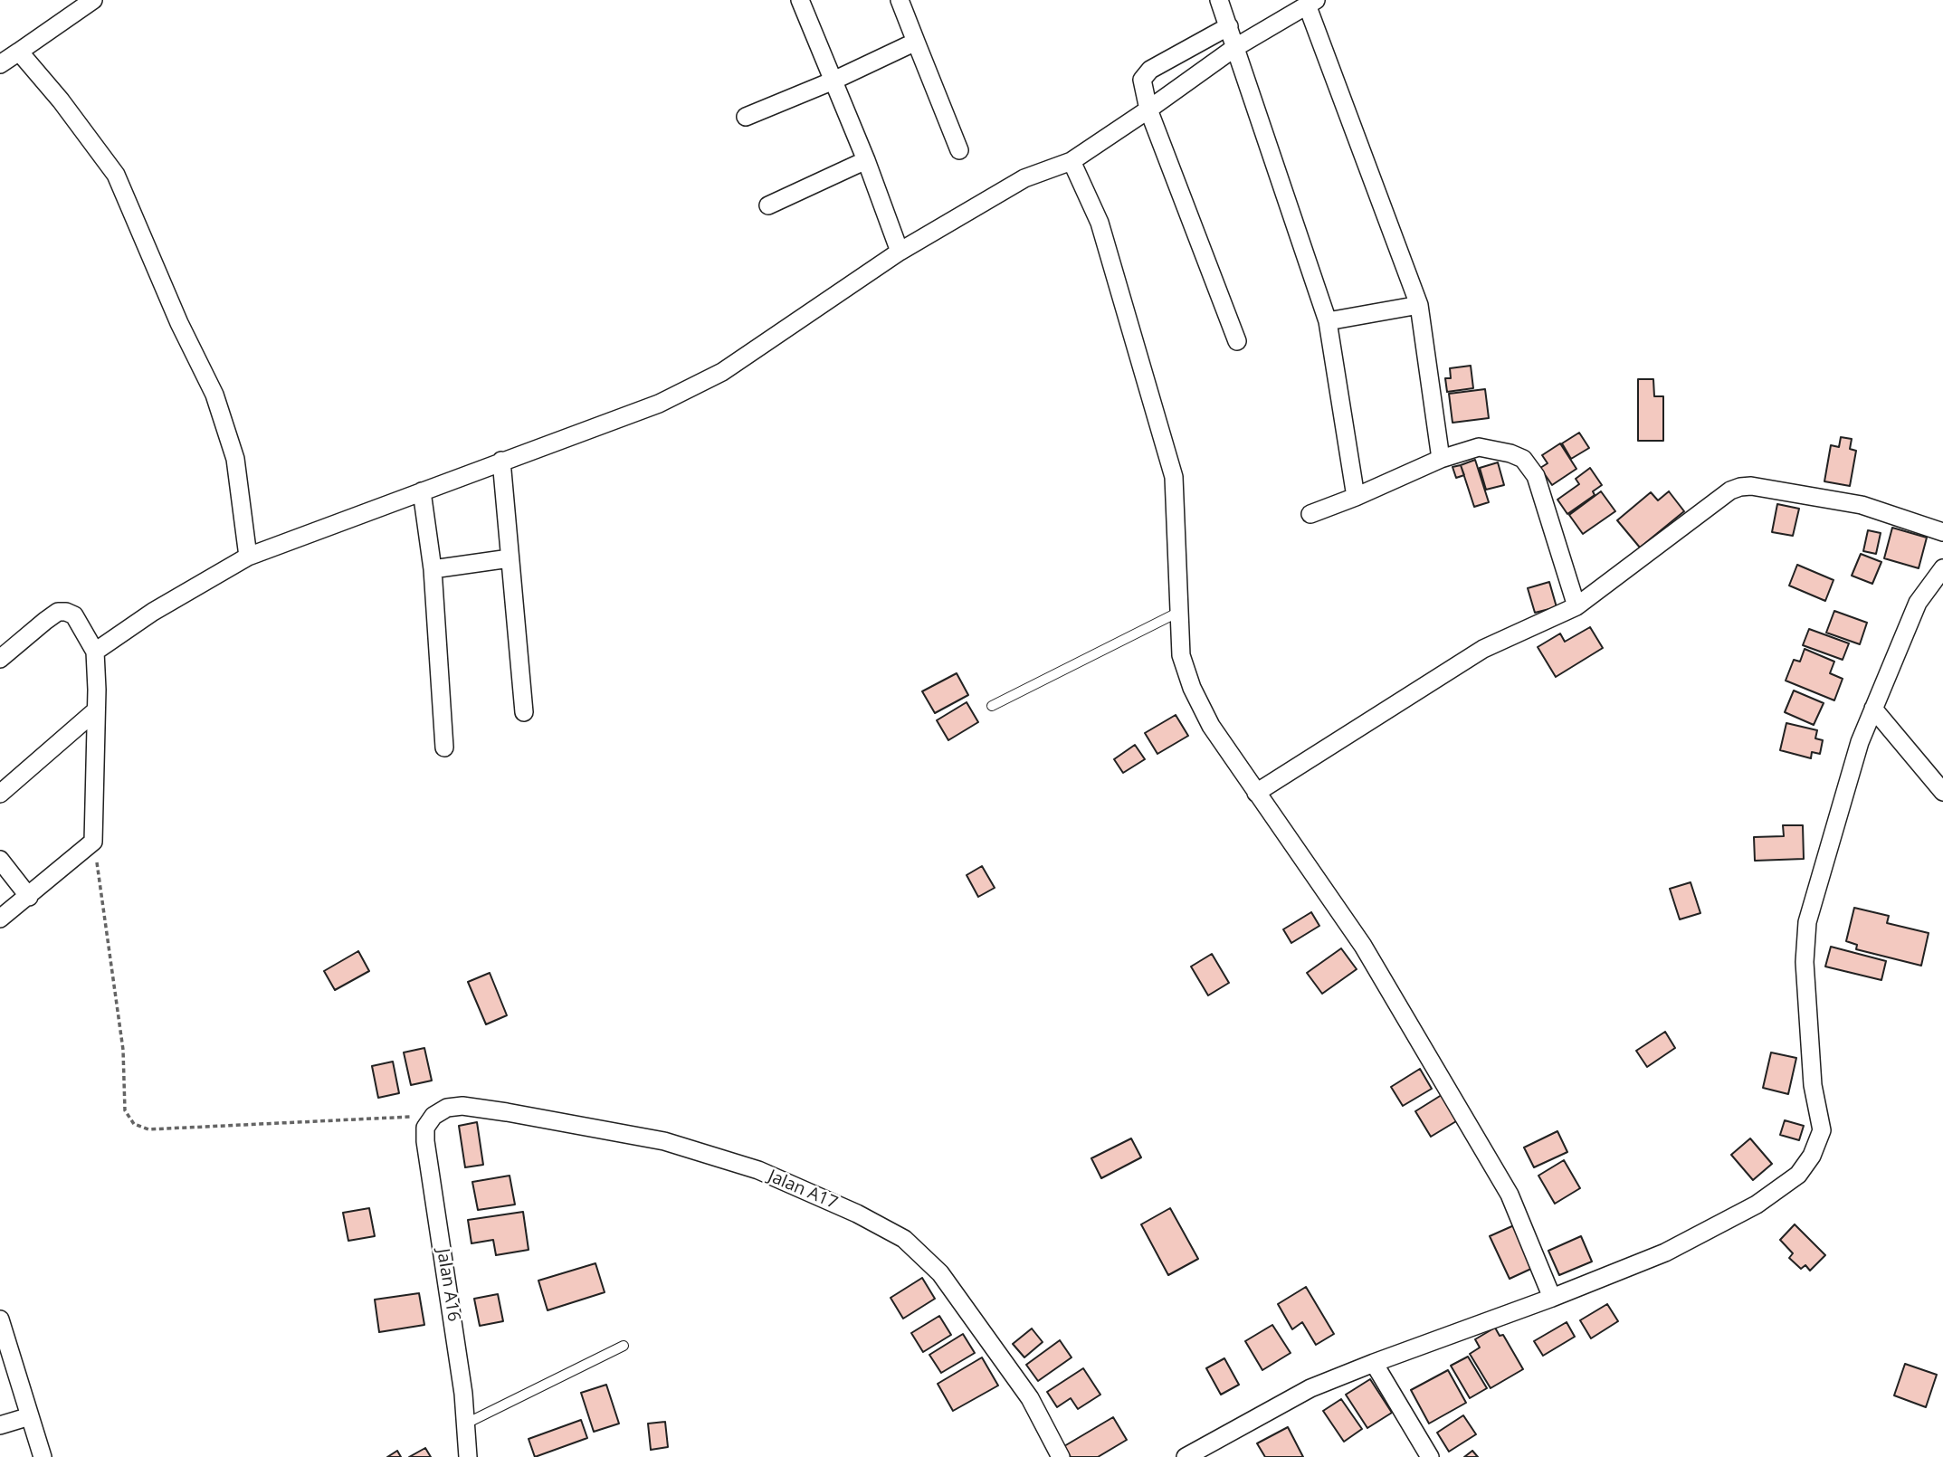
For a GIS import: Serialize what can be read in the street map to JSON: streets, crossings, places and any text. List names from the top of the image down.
{
  "streets": {
    "street": ["Jalan A17", "Jalan A16"]
  },
  "crossings": [
    ["Jalan A17", "Jalan A16"]
  ]
}
